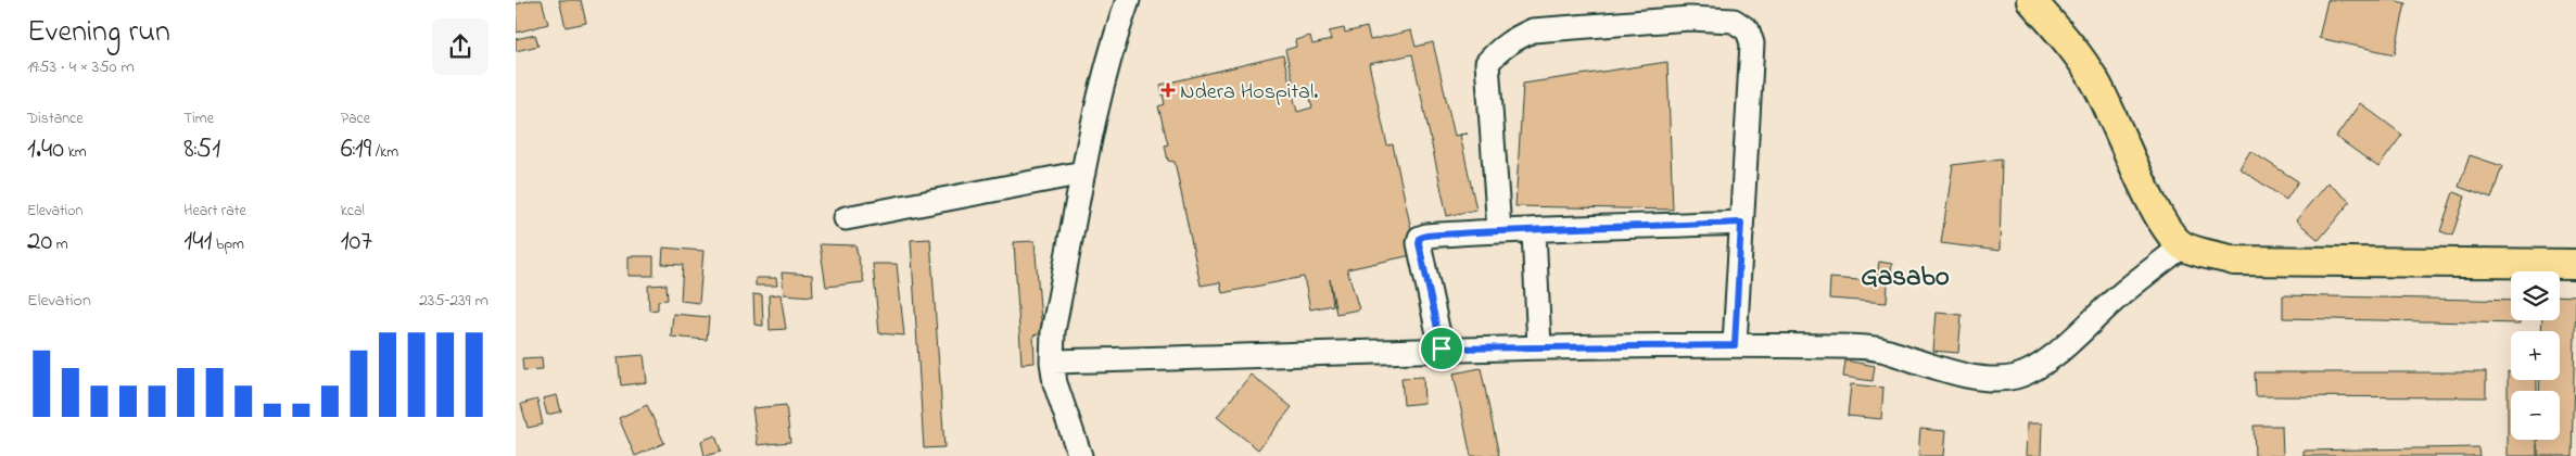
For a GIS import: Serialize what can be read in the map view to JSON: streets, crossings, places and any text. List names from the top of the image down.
{
  "districts": ["Gasabo"],
  "places": {
    "health": ["Ndera Hospital."]
  },
  "page": {
    "heading": ["Evening run", "19:53 · 4 × 350 m"],
    "stats": [
      ["Distance", "1.40 km"],
      ["Time", "8:51"],
      ["Pace", "6:19 /km"],
      ["Elevation", "20 m"],
      ["Heart rate", "141 bpm"],
      ["kcal", "107"]
    ],
    "map_buttons": ["+", "−"],
    "chart": ["Elevation", "235–239 m"]
  }
}
